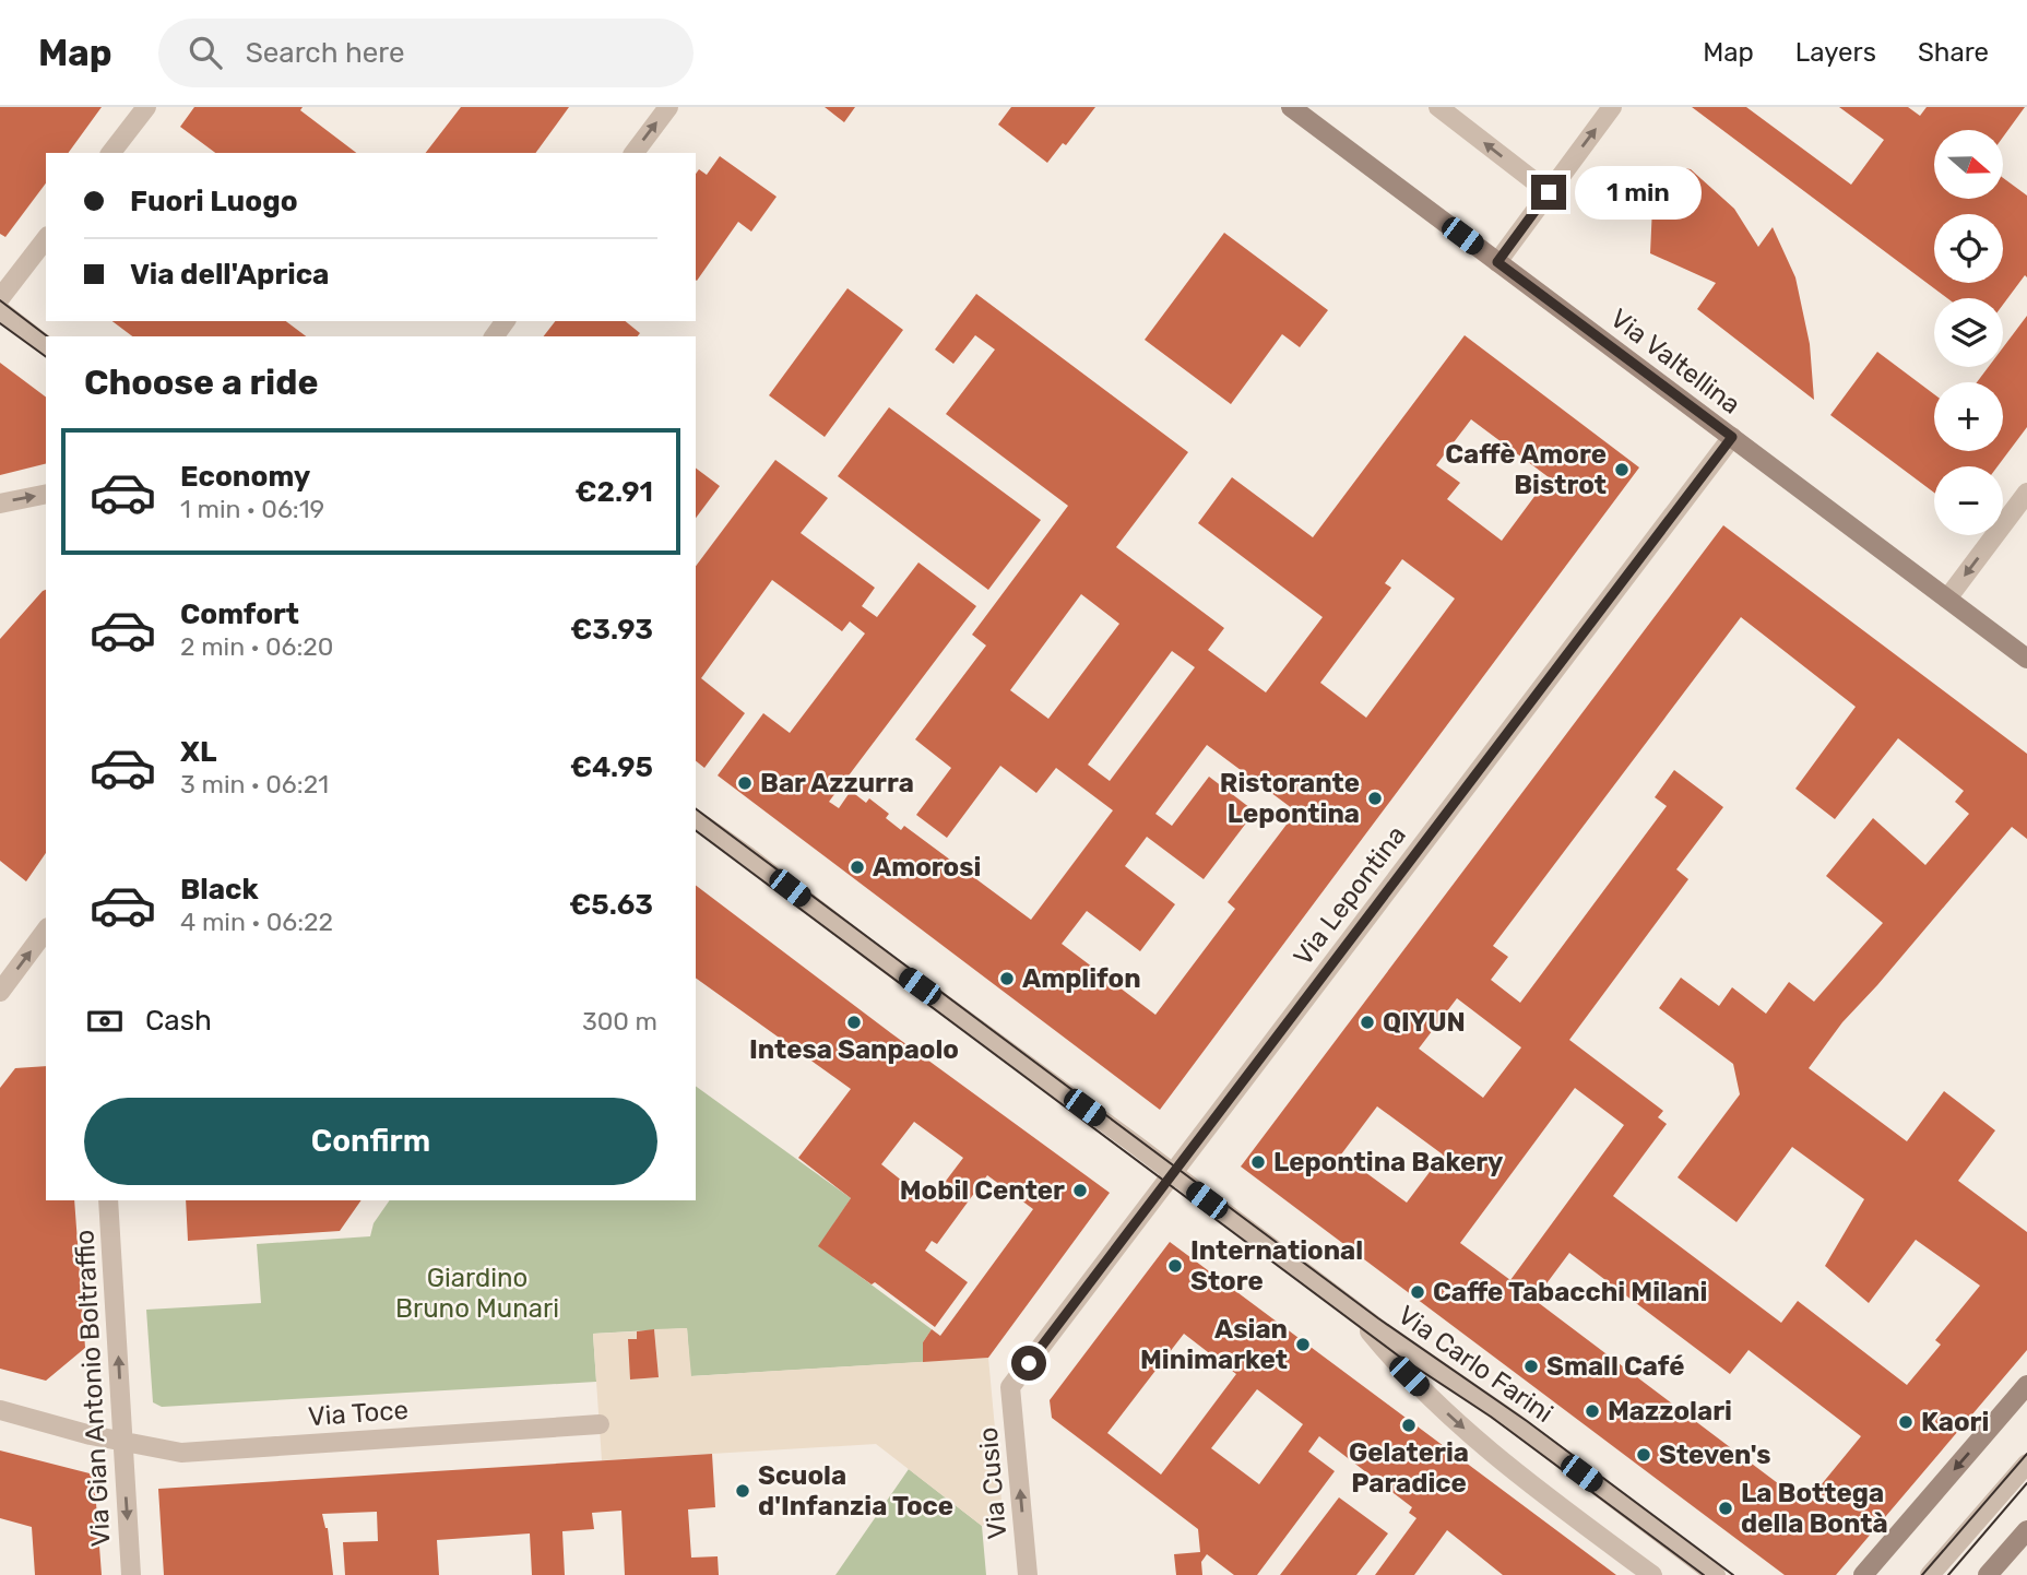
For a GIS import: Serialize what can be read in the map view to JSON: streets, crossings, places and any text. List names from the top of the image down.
{
  "streets": {
    "main road": ["Via Valtellina"],
    "street": [
      "Via Lepontina",
      "Via Carlo Farini",
      "Via Gian Antonio Boltraffio",
      "Via Toce",
      "Via Cusio"
    ]
  },
  "crossings": [
    ["Via Valtellina", "Via Lepontina"],
    ["Via Lepontina", "Via Carlo Farini"],
    ["Via Lepontina", "Via Cusio"],
    ["Via Gian Antonio Boltraffio", "Via Toce"]
  ],
  "one_way": ["Via Cusio"],
  "parks": ["Giardino Bruno Munari"],
  "places": [
    "Caffè Amore Bistrot",
    "Bar Azzurra",
    "Ristorante Lepontina",
    "Amorosi",
    "Amplifon",
    "Intesa Sanpaolo",
    "QIYUN",
    "Lepontina Bakery",
    "Mobil Center",
    "International Store",
    "Caffe Tabacchi Milani",
    "Asian Minimarket",
    "Small Café",
    "Mazzolari",
    "Kaori",
    "Gelateria Paradice",
    "Steven's",
    "Scuola d'Infanzia Toce",
    "La Bottega della Bontà"
  ],
  "north": "right",
  "page": {
    "header": "Map",
    "search": "Search here",
    "nav": ["Map", "Layers", "Share"],
    "map_buttons": ["+", "−"],
    "banner": ["Fuori Luogo", "Via dell'Aprica"],
    "bubble": "1 min",
    "heading": "Choose a ride",
    "list": [
      {
        "name": "Economy",
        "note": "1 min · 06:19",
        "value": "€2.91"
      },
      {
        "name": "Comfort",
        "note": "2 min · 06:20",
        "value": "€3.93"
      },
      {
        "name": "XL",
        "note": "3 min · 06:21",
        "value": "€4.95"
      },
      {
        "name": "Black",
        "note": "4 min · 06:22",
        "value": "€5.63"
      }
    ],
    "pay": ["Cash", "300 m"],
    "buttons": "Confirm"
  }
}
